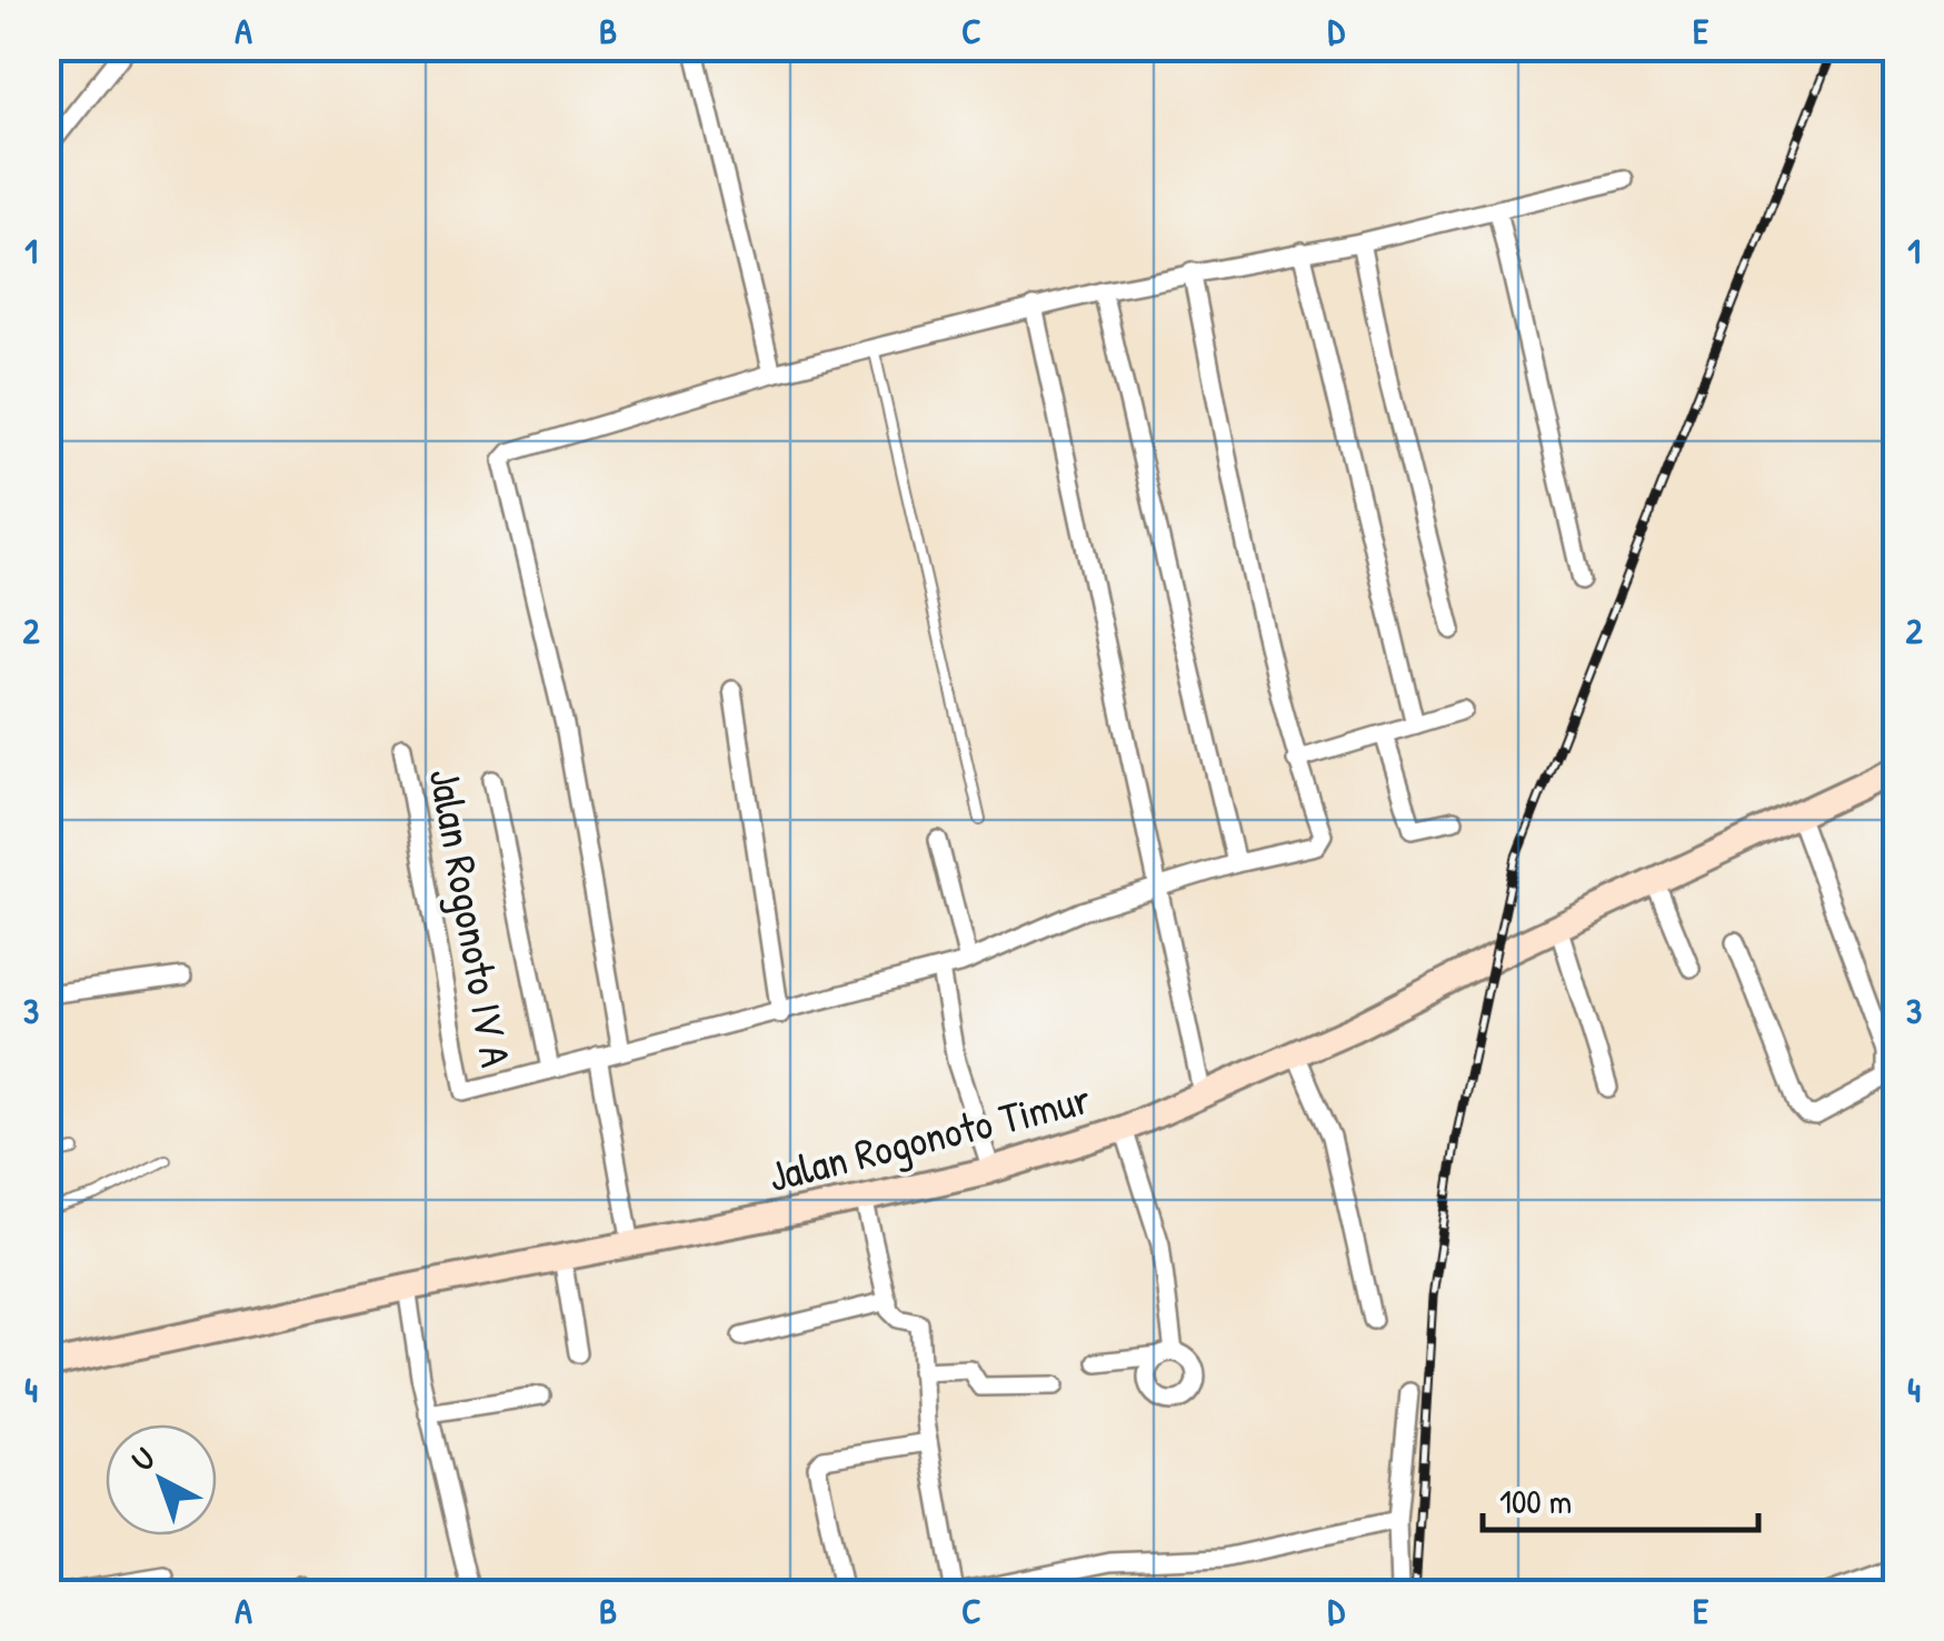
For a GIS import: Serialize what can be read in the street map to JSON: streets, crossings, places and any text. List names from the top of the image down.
{
  "streets": {
    "main road": ["Jalan Rogonoto Timur"],
    "street": ["Jalan Rogonoto IV A"]
  },
  "scale_bar": "100 m",
  "north": "top left",
  "grid": {
    "columns": [
      "A",
      "B",
      "C",
      "D",
      "E"
    ],
    "rows": [
      "1",
      "2",
      "3",
      "4"
    ]
  }
}
